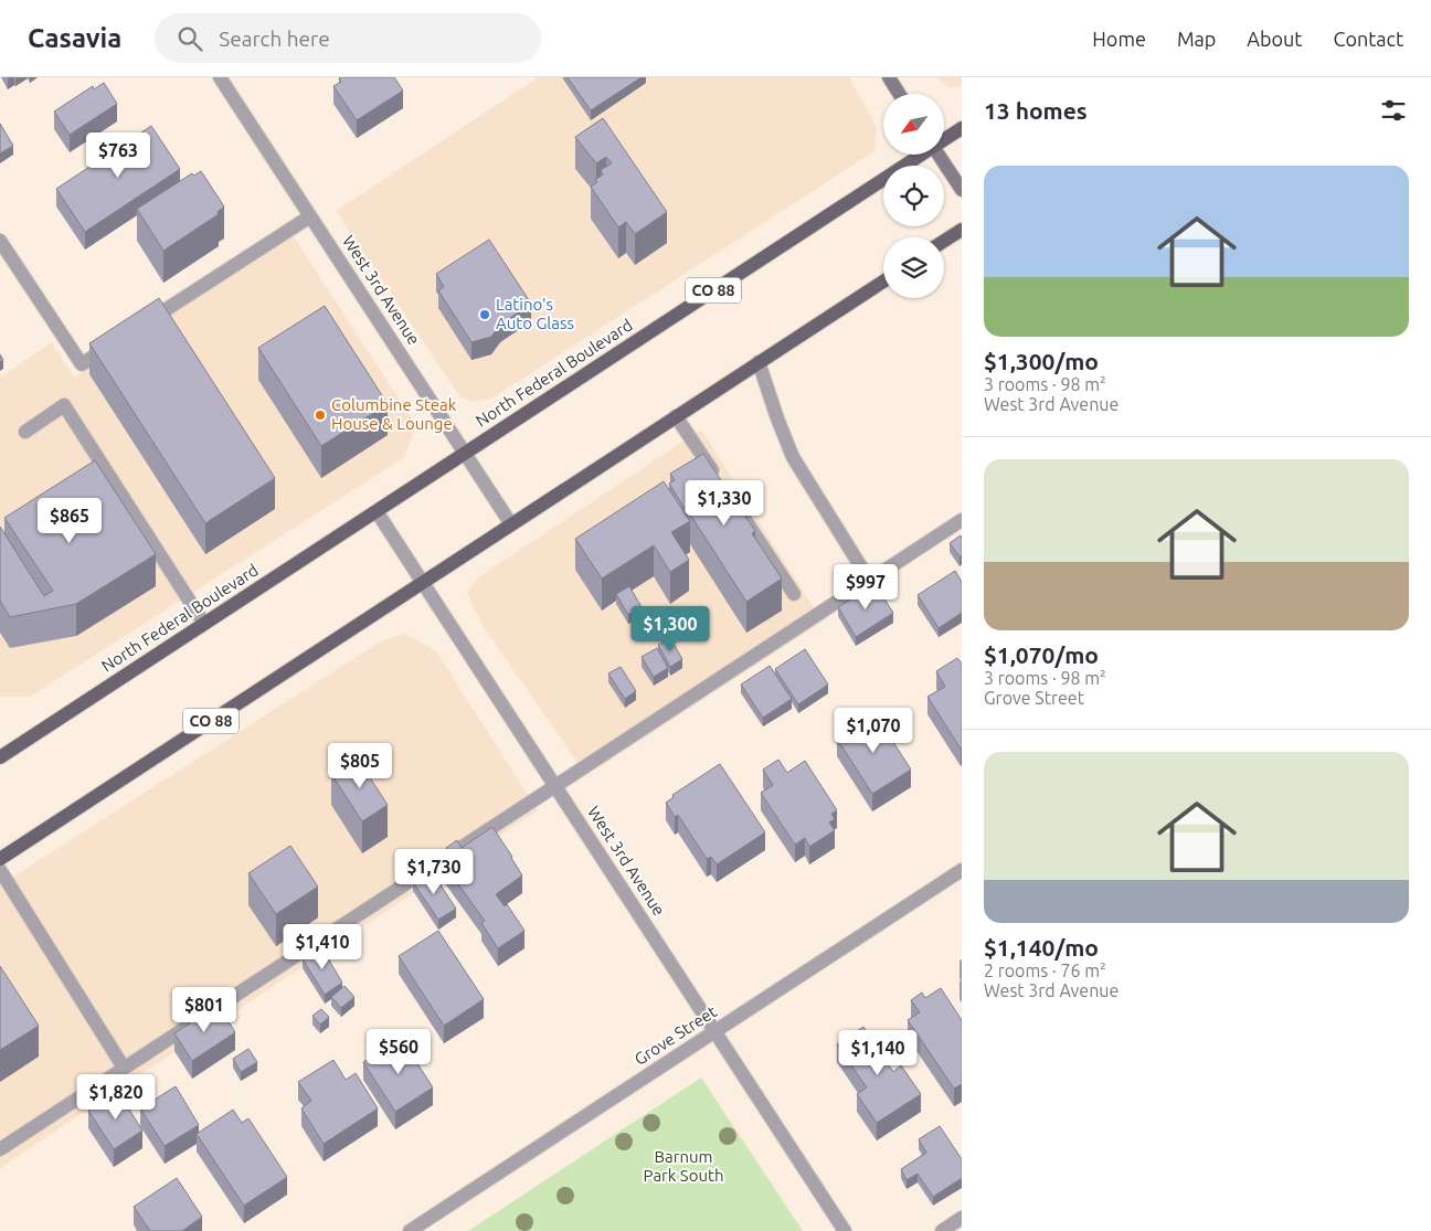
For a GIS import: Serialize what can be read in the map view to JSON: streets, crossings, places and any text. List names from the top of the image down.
{
  "streets": {
    "main road": ["CO 88", "North Federal Boulevard"],
    "street": ["West 3rd Avenue", "Grove Street"]
  },
  "crossings": [
    ["West 3rd Avenue", "CO 88"],
    ["West 3rd Avenue", "North Federal Boulevard"],
    ["West 3rd Avenue", "Grove Street"]
  ],
  "parks": ["Barnum Park South"],
  "places": ["Latino's Auto Glass", "Columbine Steak House & Lounge"],
  "north": "bottom left",
  "page": {
    "header": "Casavia",
    "search": "Search here",
    "nav": [
      "Home",
      "Map",
      "About",
      "Contact"
    ],
    "heading": "13 homes",
    "price": [
      "$763",
      "$1,330",
      "$865",
      "$997",
      "$1,300",
      "$1,070",
      "$805",
      "$1,730",
      "$1,410",
      "$801",
      "$560",
      "$1,140",
      "$1,820"
    ],
    "list": [
      {
        "name": "$1,300/mo",
        "note": "3 rooms · 98 m² · West 3rd Avenue"
      },
      {
        "name": "$1,070/mo",
        "note": "3 rooms · 98 m² · Grove Street"
      },
      {
        "name": "$1,140/mo",
        "note": "2 rooms · 76 m² · West 3rd Avenue"
      }
    ]
  }
}
